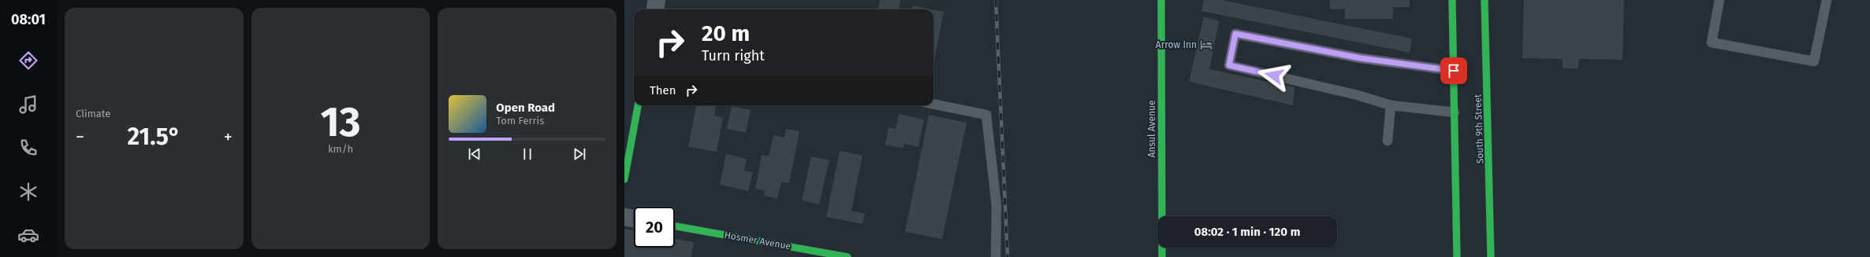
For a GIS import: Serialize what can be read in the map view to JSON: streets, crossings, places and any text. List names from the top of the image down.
{
  "streets": {
    "street": ["Ansul Avenue", "South 9th Street", "Hosmer Avenue"]
  },
  "places": {
    "hotel": ["Arrow Inn"]
  },
  "page": {
    "tabs": "08:01",
    "tile": [
      "Climate",
      ["13", "km/h"]
    ],
    "turn": ["20 m", "Turn right"],
    "then": "Then",
    "song": ["Open Road", "Tom Ferris"],
    "heat": ["−", "21.5°", "+"],
    "limit": "20",
    "trip": "08:02 · 1 min · 120 m"
  }
}
